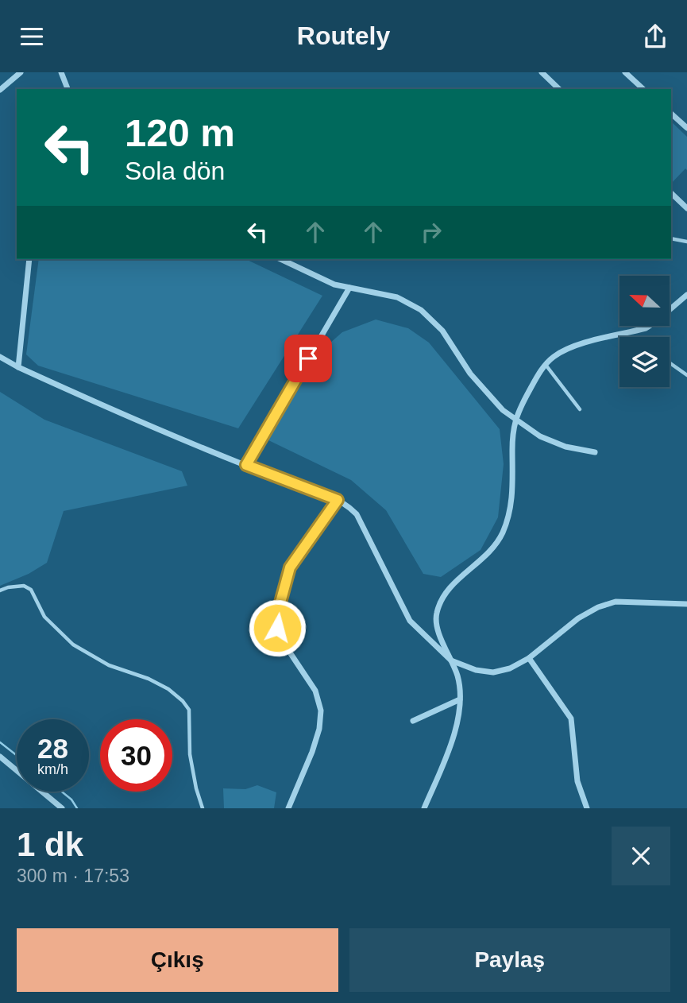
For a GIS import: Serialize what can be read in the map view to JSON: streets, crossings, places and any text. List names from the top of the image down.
{
  "north": "left",
  "page": {
    "header": "Routely",
    "turn": ["120 m", "Sola dön"],
    "speed": "28 km/h",
    "limit": "30",
    "heading": ["1 dk", "300 m · 17:53"],
    "buttons": ["Çıkış", "Paylaş"]
  }
}
